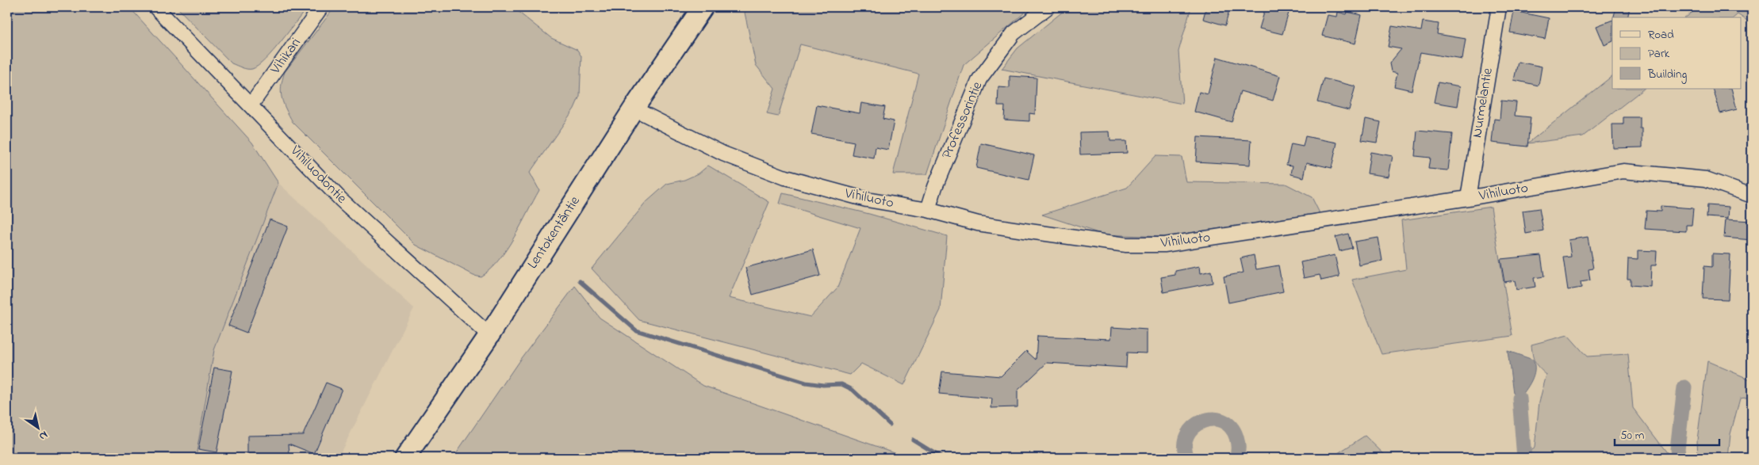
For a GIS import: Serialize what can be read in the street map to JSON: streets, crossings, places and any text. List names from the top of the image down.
{
  "streets": {
    "main road": ["Lentokentäntie"],
    "street": [
      "Vihikari",
      "Nurmelantie",
      "Professorintie",
      "Vihiluodontie",
      "Vihiluoto"
    ]
  },
  "crossings": [
    ["Vihikari", "Vihiluodontie"],
    ["Nurmelantie", "Vihiluoto"],
    ["Professorintie", "Vihiluoto"],
    ["Vihiluodontie", "Lentokentäntie"],
    ["Vihiluoto", "Lentokentäntie"]
  ],
  "legend": ["Road", "Park", "Building"],
  "scale_bar": "50 m",
  "north": "bottom right"
}
